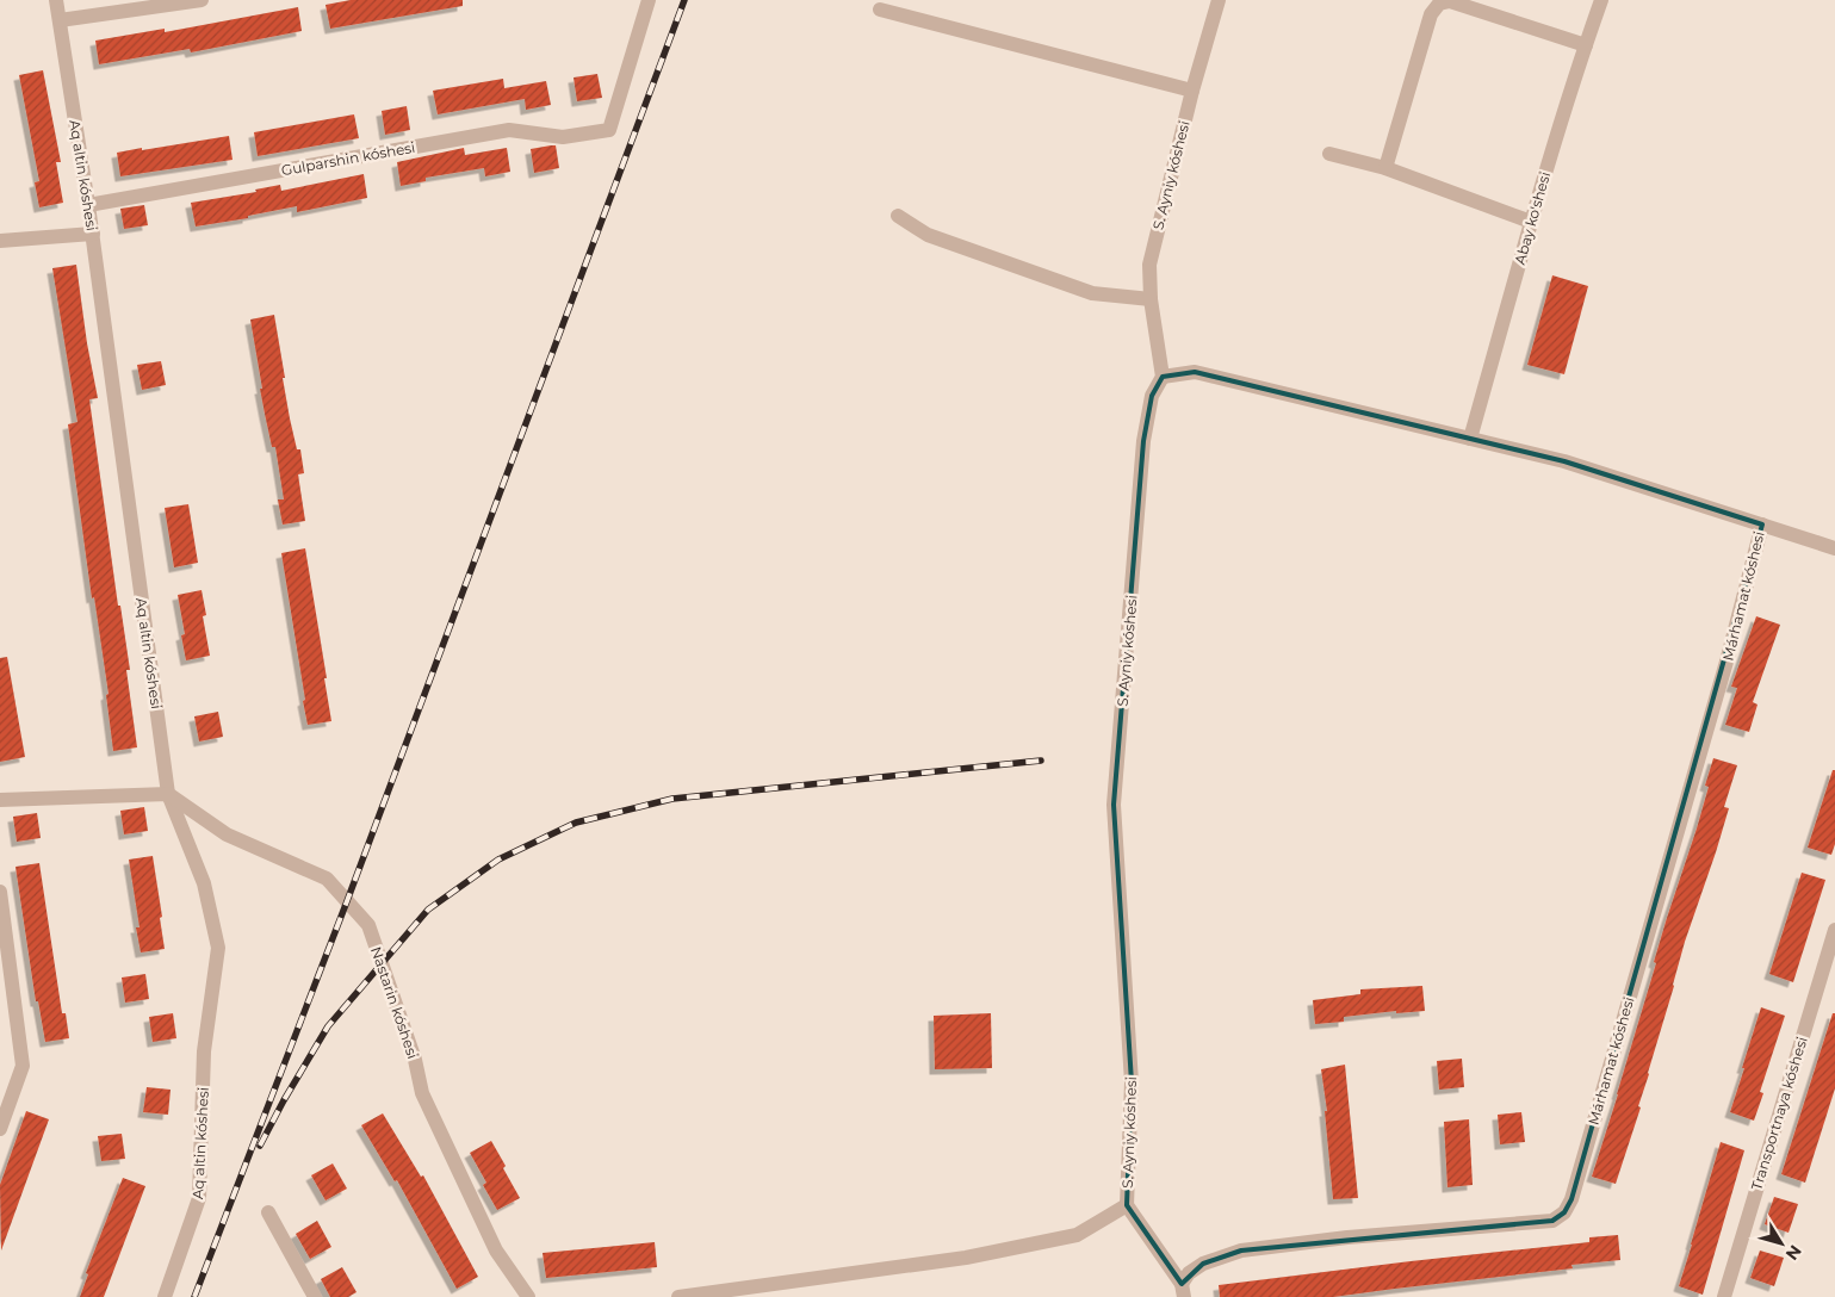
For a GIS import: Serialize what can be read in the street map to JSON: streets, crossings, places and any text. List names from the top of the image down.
{
  "streets": {
    "street": [
      "Gulparshin kóshesi",
      "Aq altin kóshesi",
      "S. Ayniy kóshesi",
      "Abay ko'shesi",
      "Márhamat kóshesi",
      "Nastarin kóshesi",
      "Transportnaya kóshesi"
    ]
  },
  "crossings": [
    ["Gulparshin kóshesi", "Aq altin kóshesi"],
    ["Aq altin kóshesi", "Nastarin kóshesi"],
    ["S. Ayniy kóshesi", "Márhamat kóshesi"]
  ],
  "north": "bottom right"
}
